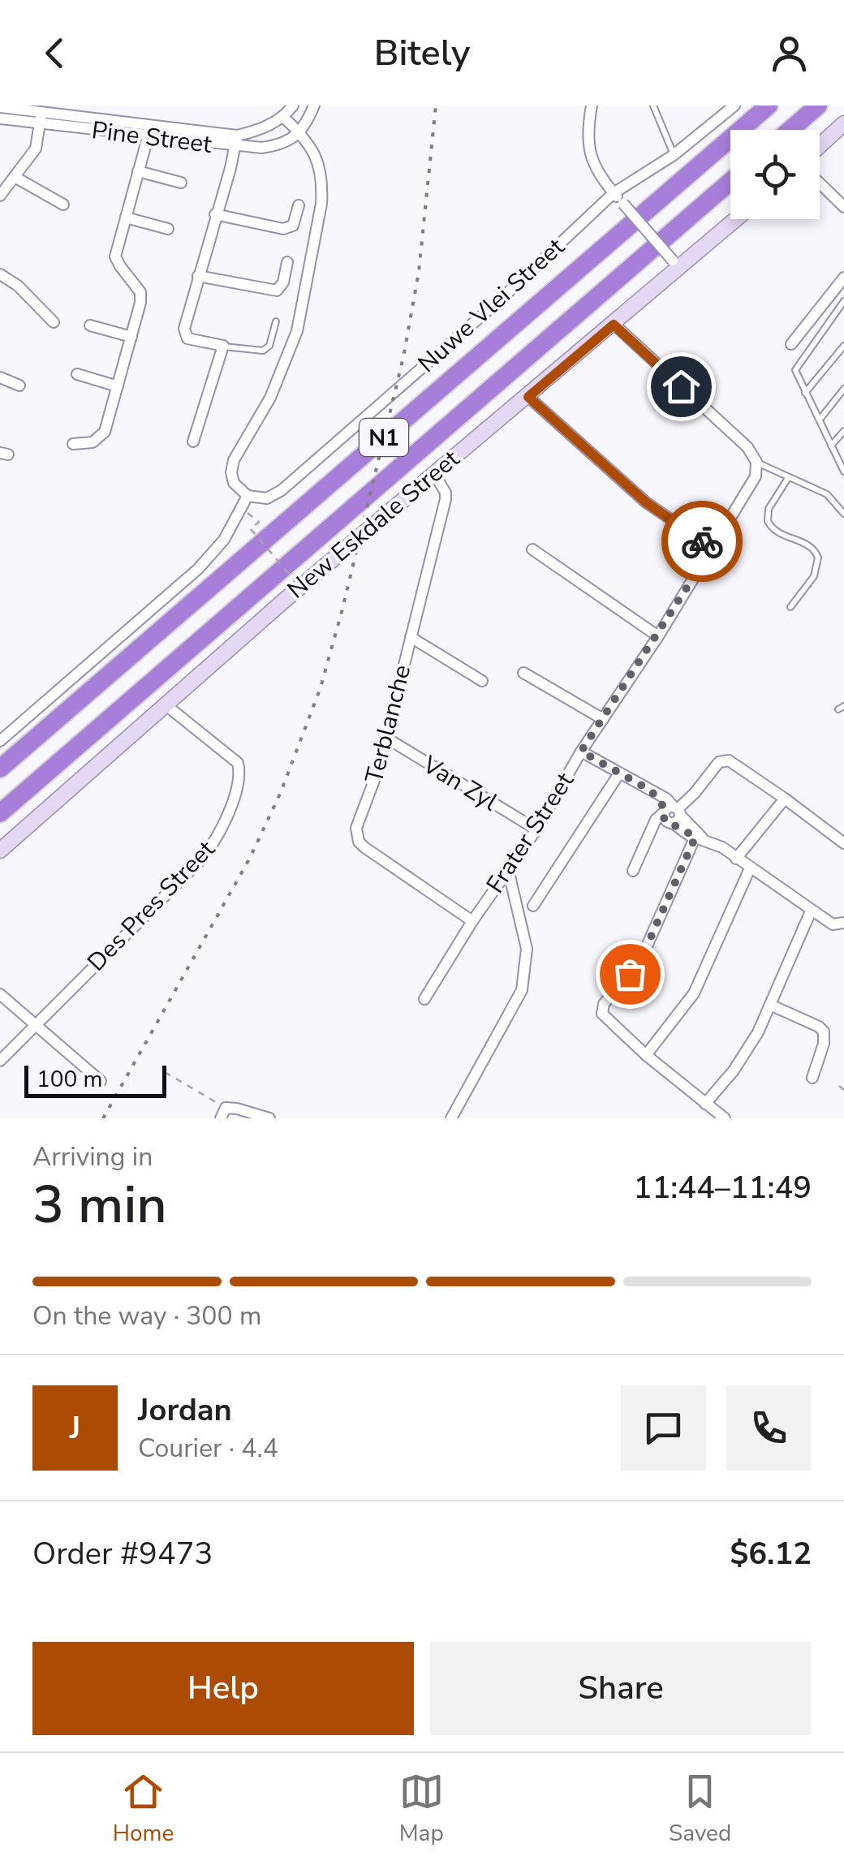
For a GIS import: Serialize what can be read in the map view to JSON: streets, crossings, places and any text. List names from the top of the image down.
{
  "streets": {
    "highway": ["N1"],
    "street": [
      "Pine Street",
      "Nuwe Vlei Street",
      "New Eskdale Street",
      "Terblanche",
      "Van Zyl",
      "Frater Street",
      "Des Pres Street"
    ]
  },
  "crossings": [
    ["New Eskdale Street", "Terblanche"],
    ["New Eskdale Street", "Des Pres Street"],
    ["Terblanche", "Van Zyl"],
    ["Terblanche", "Frater Street"],
    ["Van Zyl", "Frater Street"]
  ],
  "scale_bar": "100 m",
  "page": {
    "header": "Bitely",
    "scale": "100 m",
    "heading": ["3 min", "Arriving in", "11:44–11:49"],
    "panel": [
      "Jordan",
      "Courier · 4.4",
      "Order #9473",
      "$6.12"
    ],
    "bar": "On the way · 300 m",
    "round": "J",
    "buttons": ["Help", "Share"],
    "tabs": ["Home", "Map", "Saved"]
  }
}
